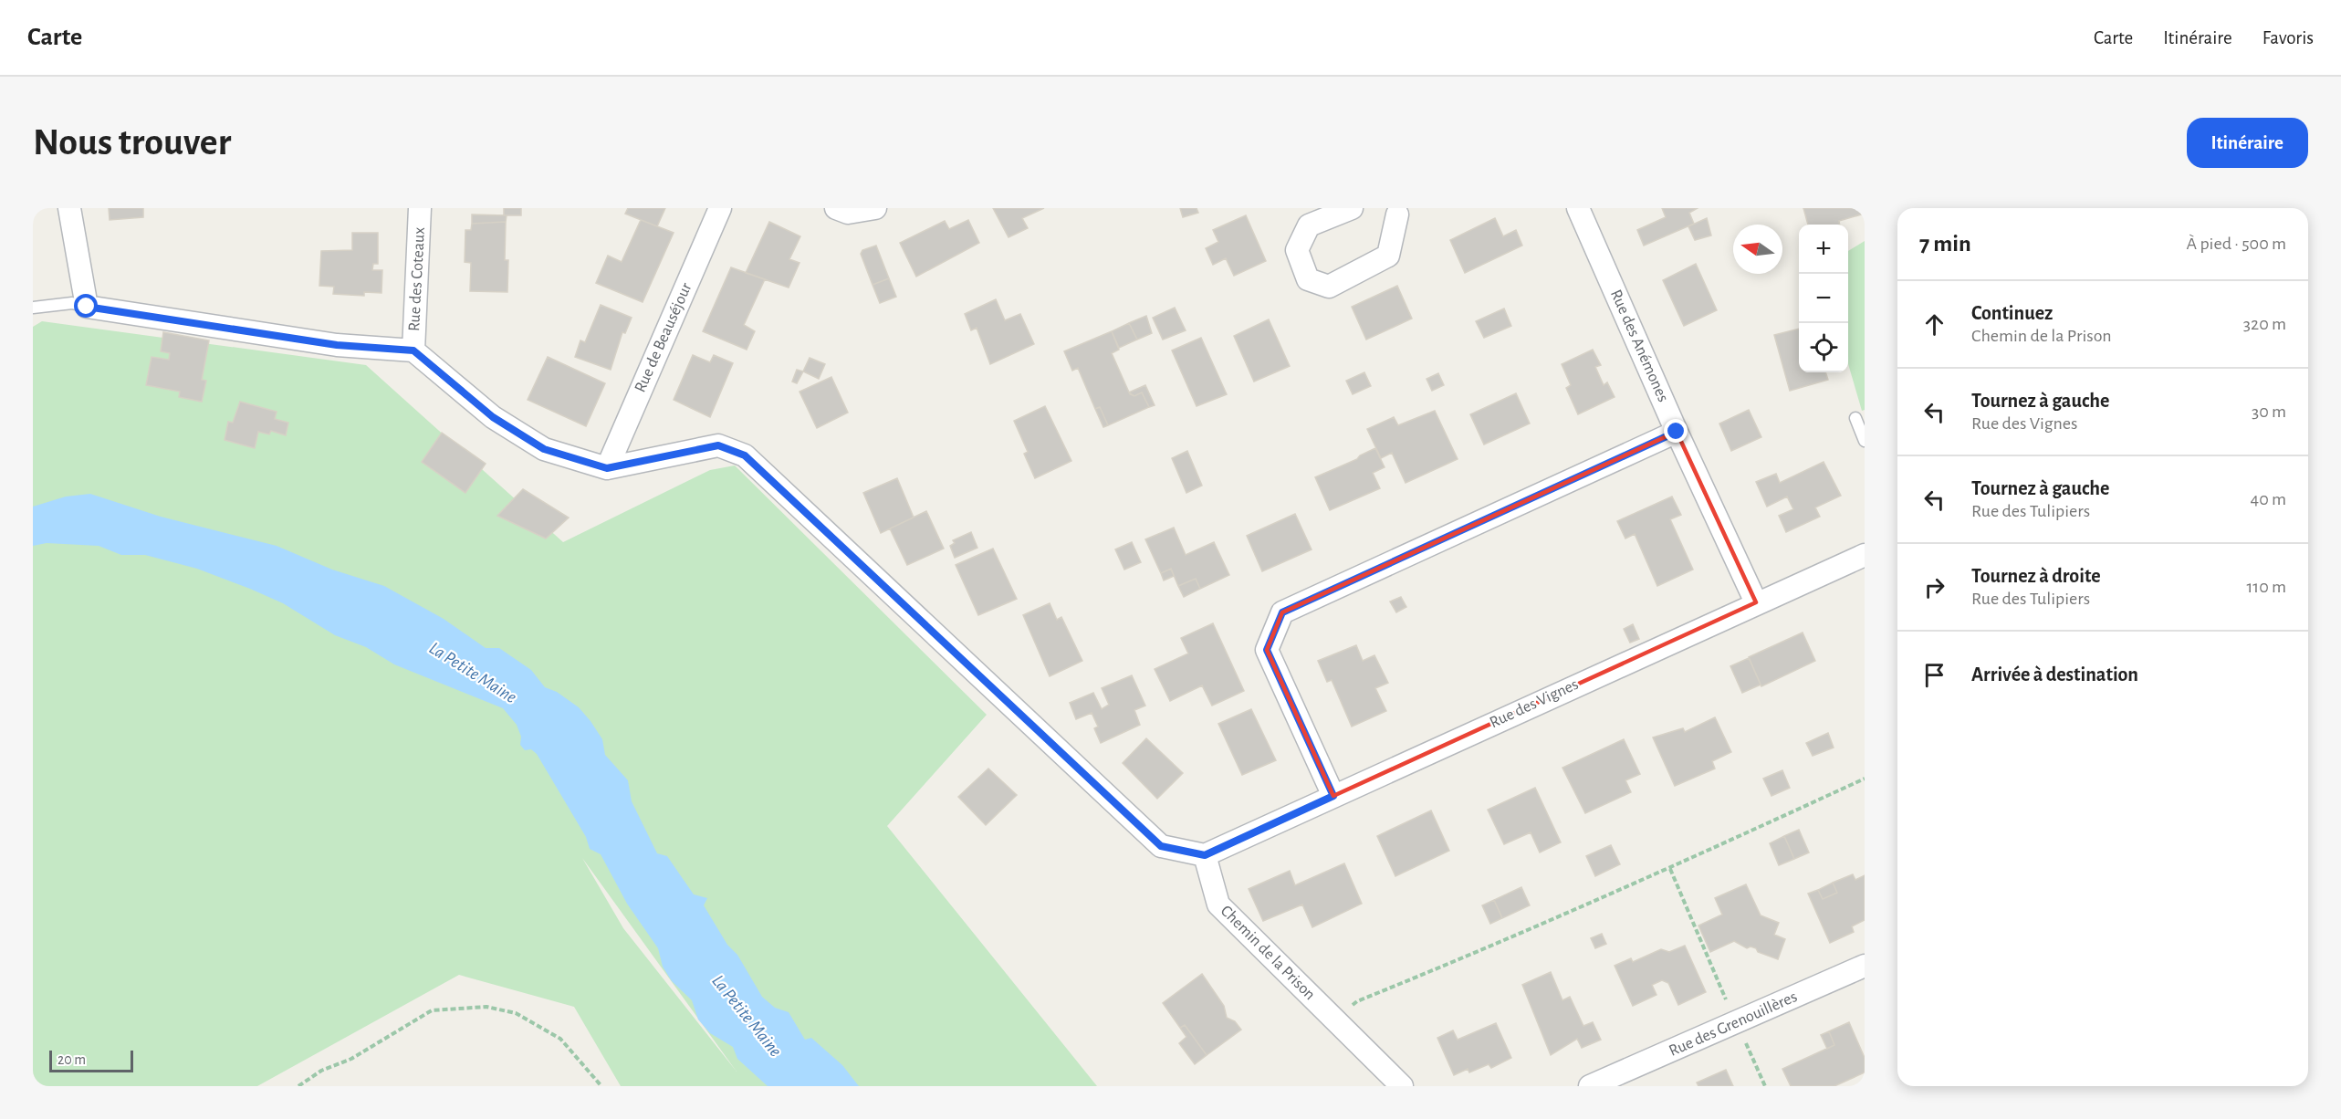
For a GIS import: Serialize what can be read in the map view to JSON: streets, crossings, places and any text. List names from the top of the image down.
{
  "streets": {
    "street": [
      "Rue des Coteaux",
      "Rue de Beauséjour",
      "Rue des Anémones",
      "Rue des Vignes",
      "Chemin de la Prison",
      "Rue des Grenouillères"
    ]
  },
  "crossings": [
    ["Rue des Anémones", "Rue des Vignes"],
    ["Rue des Vignes", "Chemin de la Prison"]
  ],
  "water": ["La Petite Maine"],
  "scale_bar": "20 m",
  "north": "left",
  "page": {
    "header": "Carte",
    "nav": ["Carte", "Itinéraire", "Favoris"],
    "buttons": "Itinéraire",
    "title": "Nous trouver",
    "heading": ["7 min", "À pied · 500 m"],
    "map_buttons": ["+", "−"],
    "list": [
      ["Continuez", "Chemin de la Prison", "320 m"],
      ["Tournez à gauche", "Rue des Vignes", "30 m"],
      ["Tournez à gauche", "Rue des Tulipiers", "40 m"],
      ["Tournez à droite", "Rue des Tulipiers", "110 m"],
      "Arrivée à destination"
    ],
    "scale": "20 m"
  }
}
